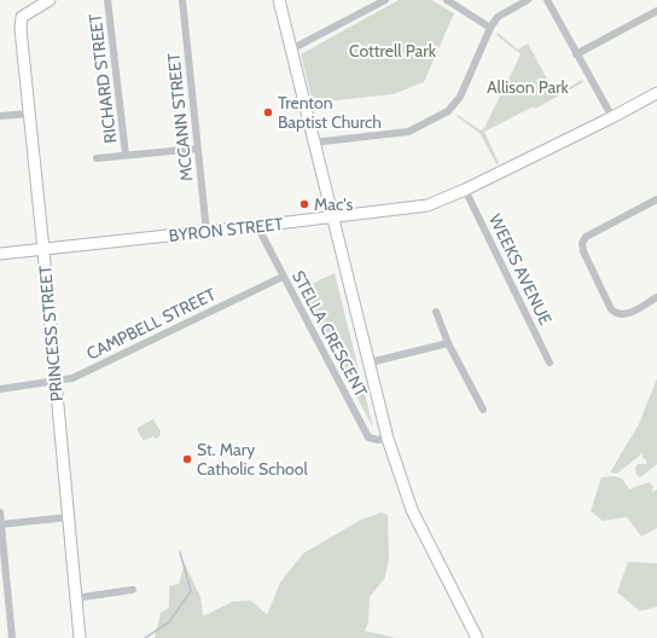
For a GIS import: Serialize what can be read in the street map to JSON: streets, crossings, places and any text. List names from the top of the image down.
{
  "streets": {
    "street": [
      "RICHARD STREET",
      "MCCANN STREET",
      "BYRON STREET",
      "WEEKS AVENUE",
      "CAMPBELL STREET",
      "PRINCESS STREET",
      "STELLA CRESCENT"
    ]
  },
  "crossings": [
    ["MCCANN STREET", "BYRON STREET"],
    ["BYRON STREET", "WEEKS AVENUE"],
    ["BYRON STREET", "PRINCESS STREET"],
    ["BYRON STREET", "STELLA CRESCENT"],
    ["CAMPBELL STREET", "PRINCESS STREET"],
    ["CAMPBELL STREET", "STELLA CRESCENT"]
  ],
  "parks": ["Cottrell Park", "Allison Park"],
  "places": ["Trenton Baptist Church", "Mac's", "St. Mary Catholic School"]
}
